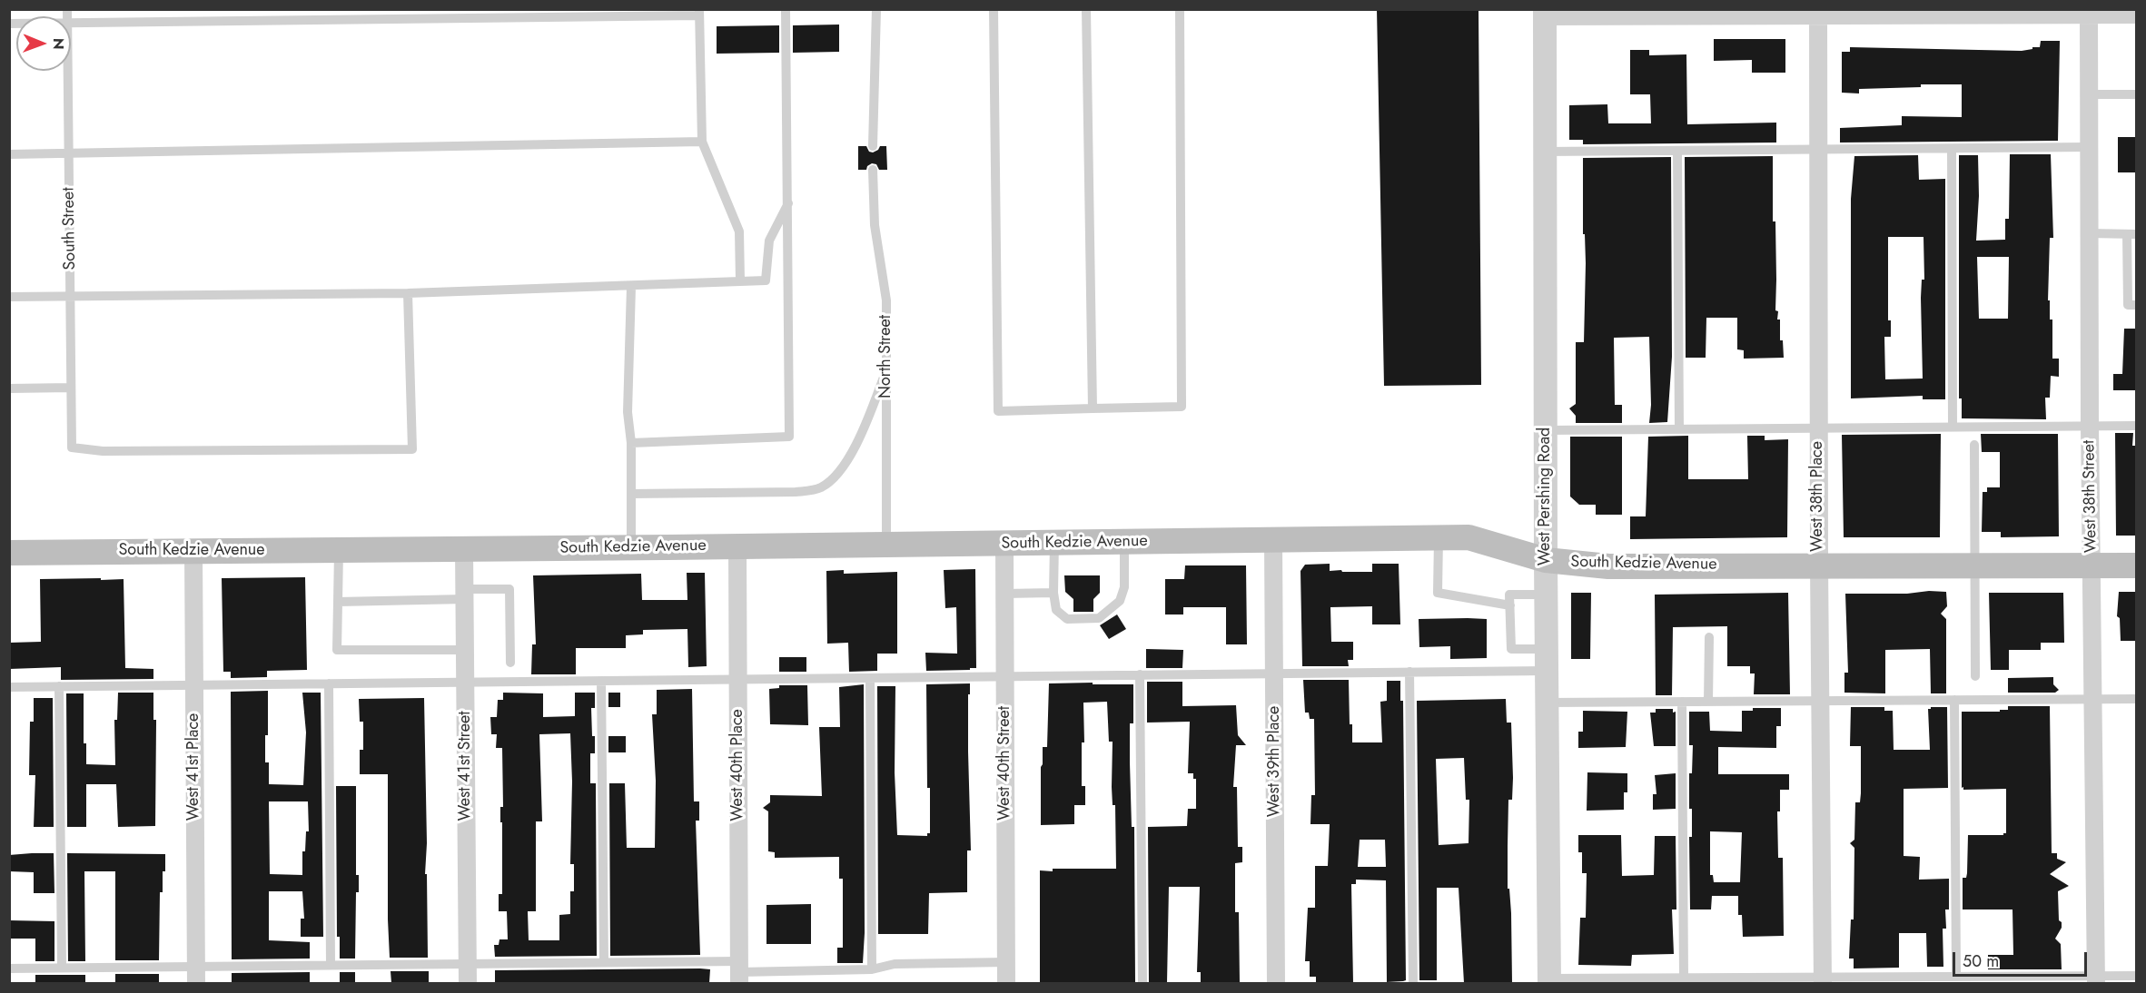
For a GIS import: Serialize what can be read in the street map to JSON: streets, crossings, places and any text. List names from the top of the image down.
{
  "streets": {
    "main road": ["South Kedzie Avenue"],
    "street": [
      "West Pershing Road",
      "West 38th Place",
      "West 38th Street",
      "West 39th Place",
      "West 40th Street",
      "West 40th Place",
      "West 41st Street",
      "West 41st Place"
    ],
    "lane": ["South Street", "North Street"]
  },
  "crossings": [
    ["North Street", "South Kedzie Avenue"],
    ["West Pershing Road", "South Kedzie Avenue"],
    ["West 38th Place", "South Kedzie Avenue"],
    ["West 38th Street", "South Kedzie Avenue"],
    ["South Kedzie Avenue", "West 39th Place"],
    ["South Kedzie Avenue", "West 40th Street"],
    ["South Kedzie Avenue", "West 40th Place"],
    ["South Kedzie Avenue", "West 41st Street"],
    ["South Kedzie Avenue", "West 41st Place"]
  ],
  "scale_bar": "50 m",
  "north": "right"
}
